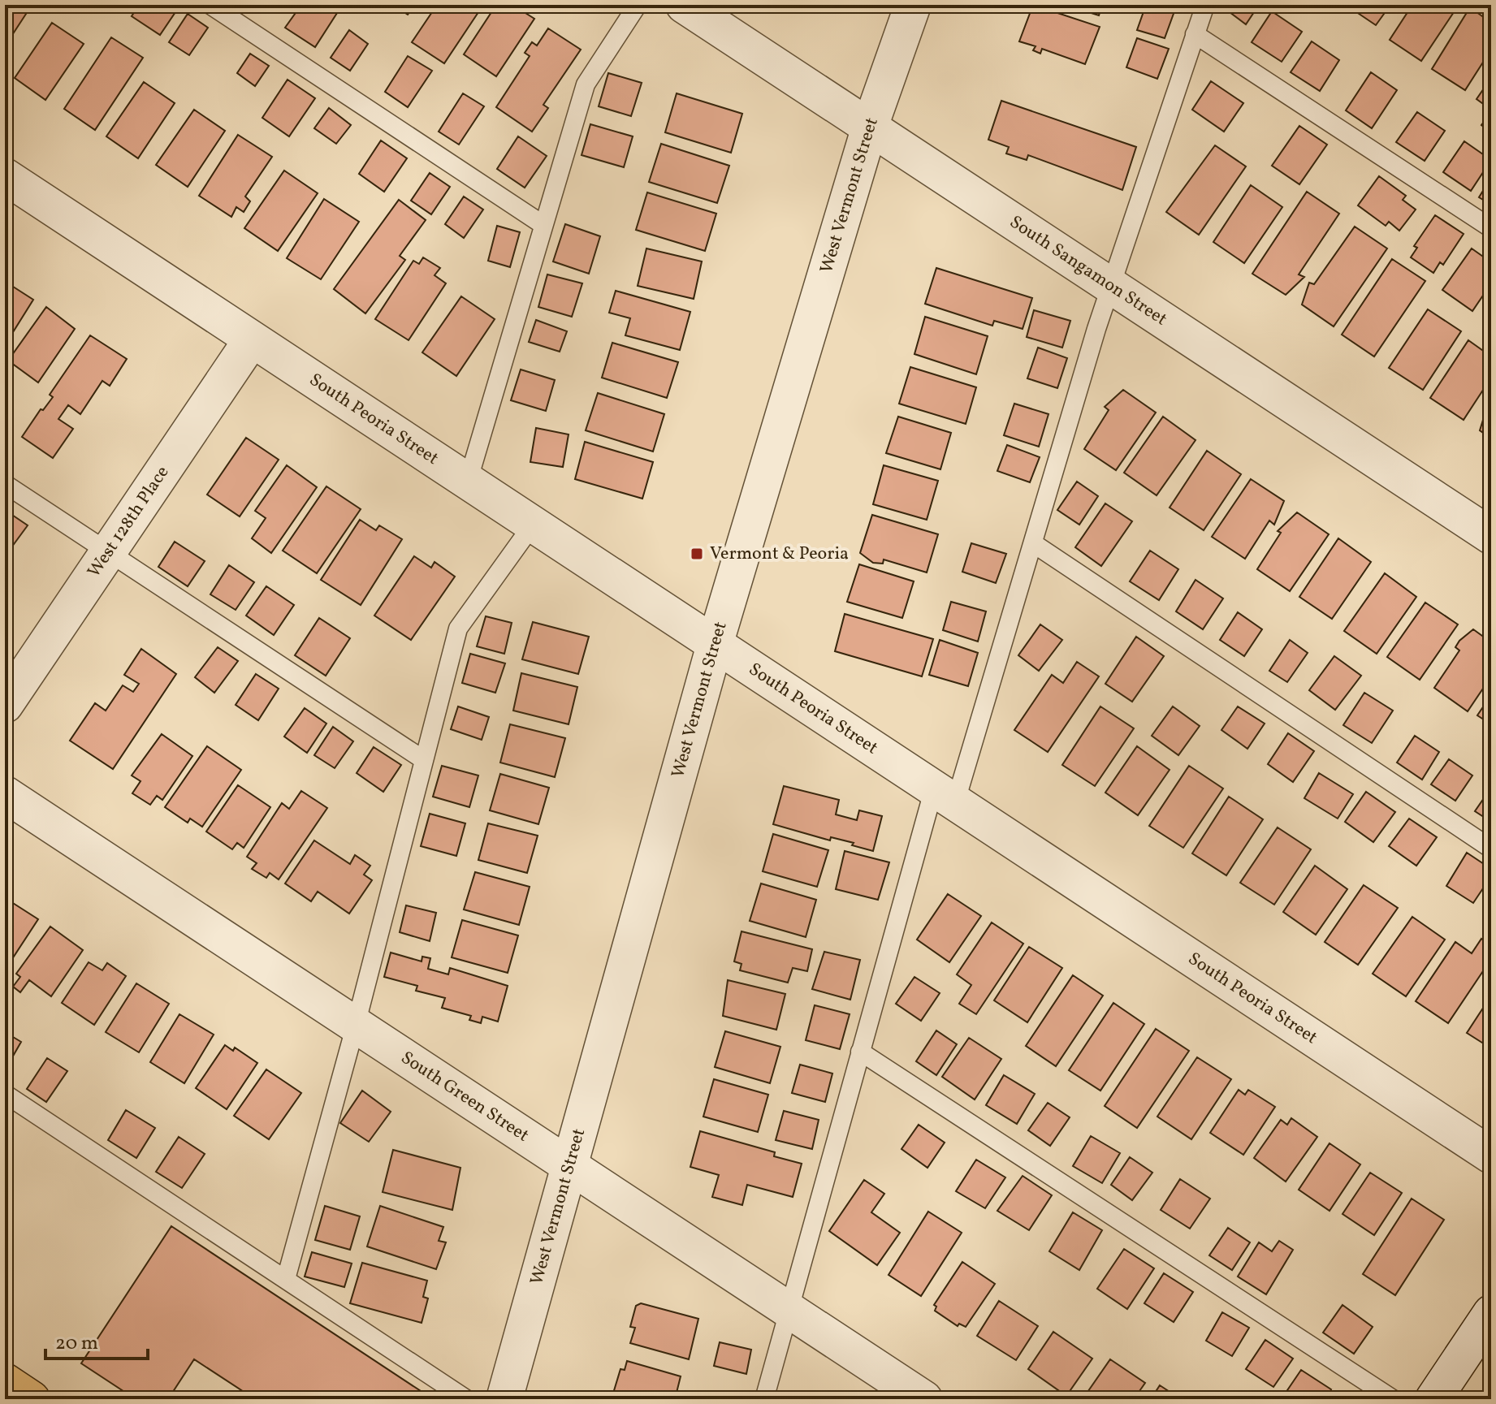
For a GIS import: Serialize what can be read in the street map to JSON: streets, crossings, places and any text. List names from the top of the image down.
{
  "streets": {
    "street": [
      "West Vermont Street",
      "South Sangamon Street",
      "South Peoria Street",
      "West 128th Place",
      "South Green Street"
    ]
  },
  "crossings": [
    ["West Vermont Street", "South Sangamon Street"],
    ["West Vermont Street", "South Peoria Street"],
    ["West Vermont Street", "South Green Street"],
    ["South Peoria Street", "West 128th Place"]
  ],
  "places": {
    "transit": ["Vermont & Peoria"]
  },
  "scale_bar": "20 m"
}
